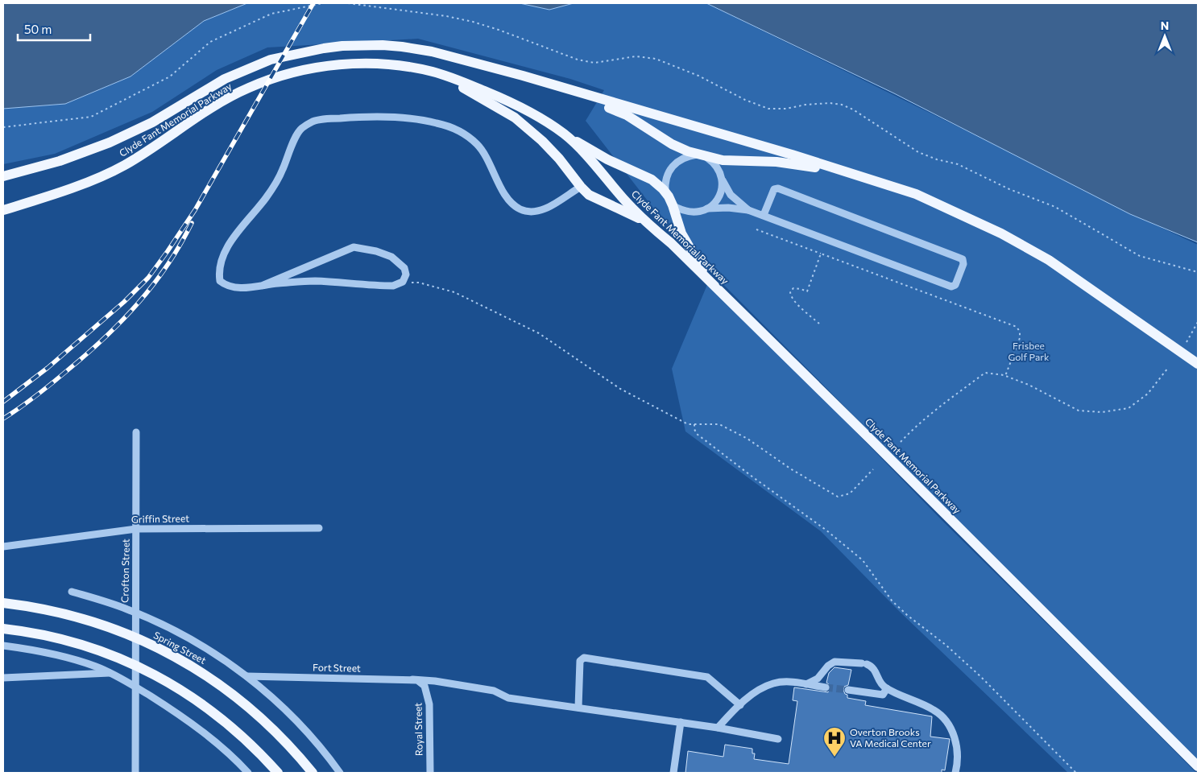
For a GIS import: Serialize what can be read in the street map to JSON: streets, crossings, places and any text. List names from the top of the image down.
{
  "streets": {
    "main road": ["Clyde Fant Memorial Parkway", "Spring Street"],
    "street": [
      "Griffin Street",
      "Crofton Street",
      "Fort Street",
      "Royal Street"
    ]
  },
  "crossings": [
    ["Griffin Street", "Crofton Street"],
    ["Crofton Street", "Spring Street"],
    ["Fort Street", "Royal Street"]
  ],
  "parks": ["Frisbee Golf Park"],
  "places": {
    "hospital": ["Overton Brooks VA Medical Center"]
  },
  "scale_bar": "50 m",
  "north": "top"
}
